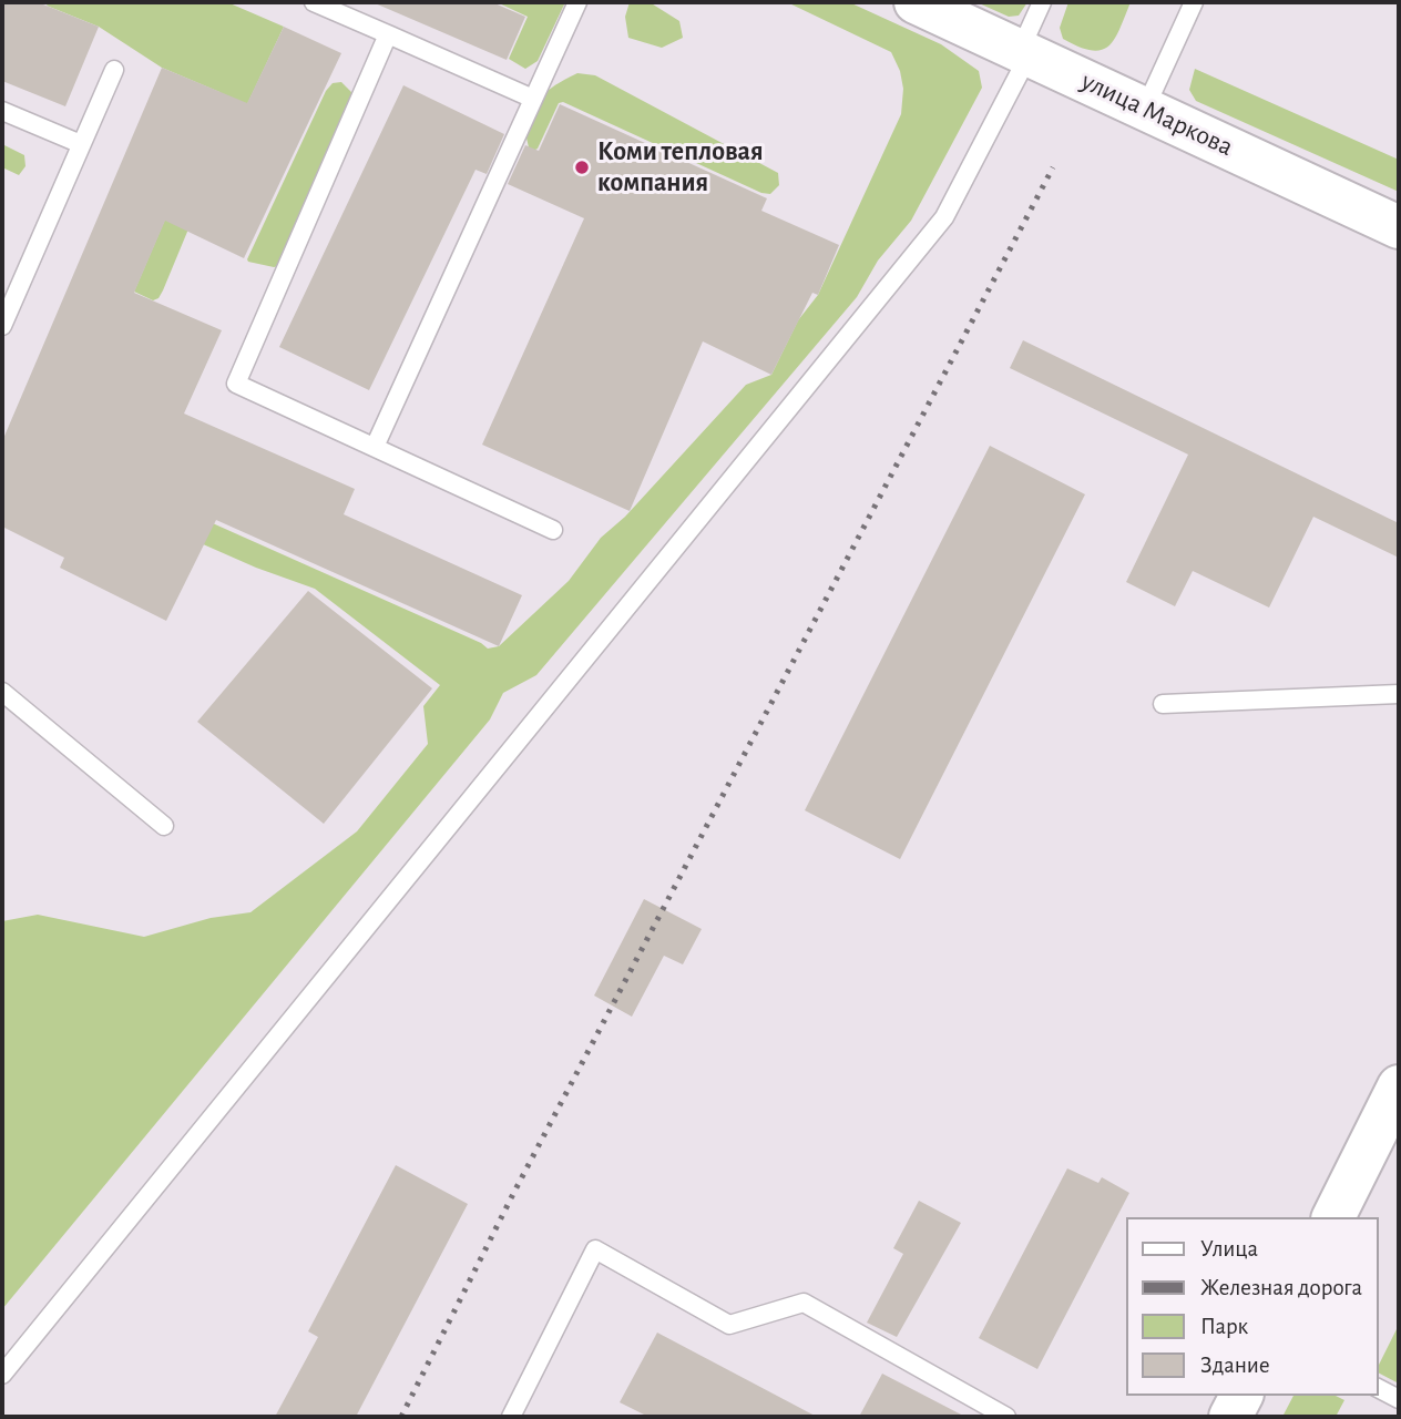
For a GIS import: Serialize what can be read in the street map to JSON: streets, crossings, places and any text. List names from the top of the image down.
{
  "streets": {
    "street": ["улица Маркова"]
  },
  "places": ["Коми тепловая компания"],
  "legend": [
    "Улица",
    "Железная дорога",
    "Парк",
    "Здание"
  ]
}
